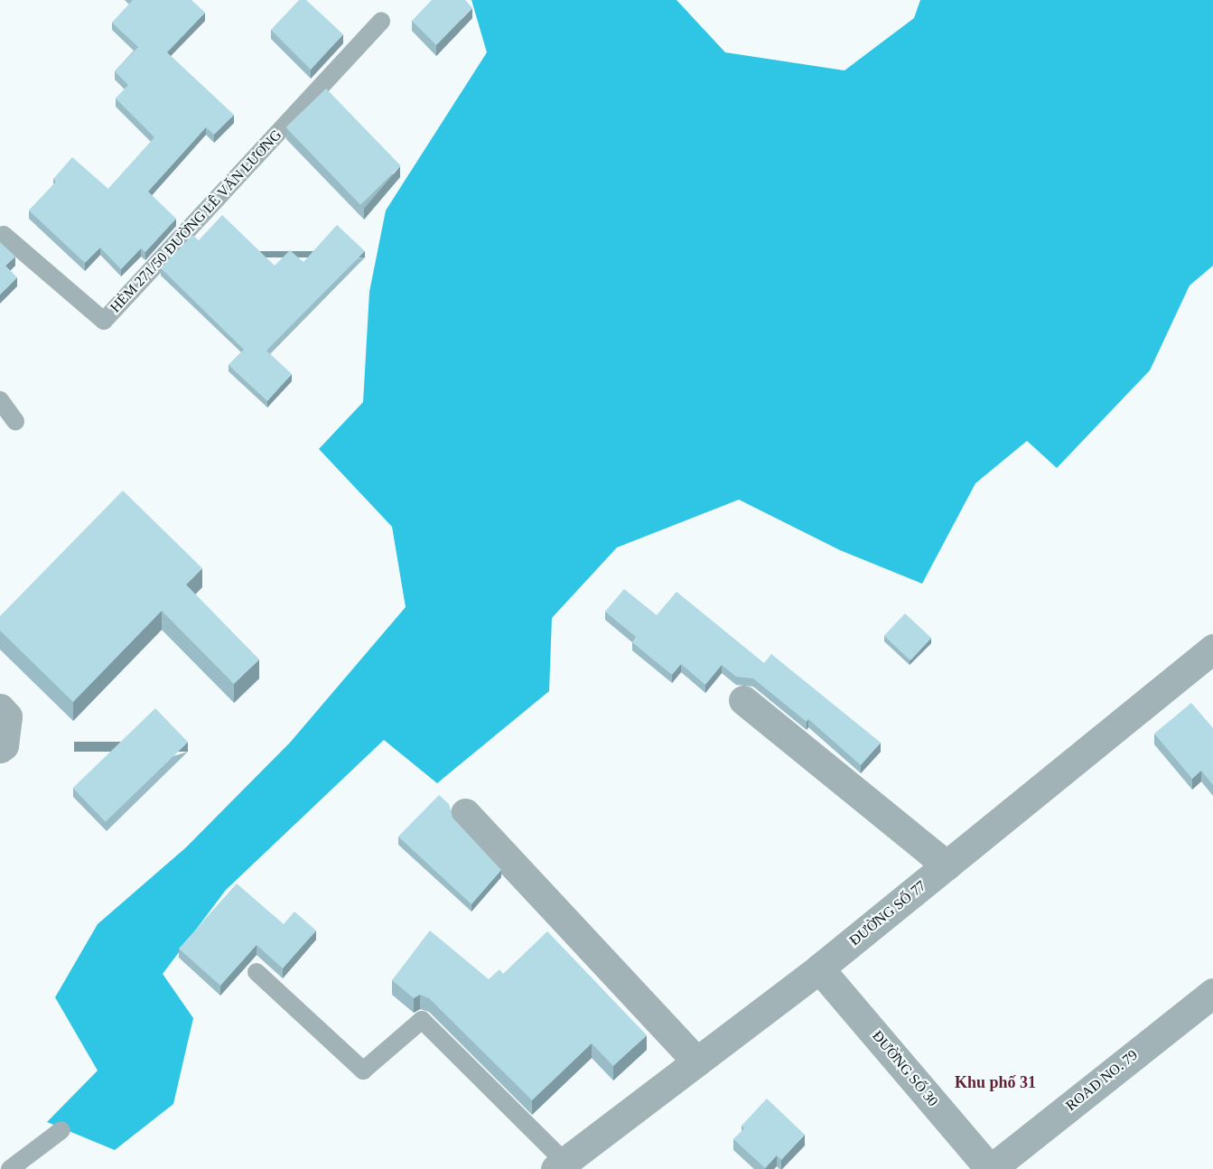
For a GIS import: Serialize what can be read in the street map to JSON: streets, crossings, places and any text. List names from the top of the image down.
{
  "streets": {
    "street": ["ĐƯỜNG SỐ 77", "ĐƯỜNG SỐ 30", "ROAD NO. 79"],
    "lane": ["HẺM 271/50 ĐƯỜNG LÊ VĂN LƯƠNG"]
  },
  "crossings": [
    ["ĐƯỜNG SỐ 77", "ĐƯỜNG SỐ 30"],
    ["ĐƯỜNG SỐ 30", "ROAD NO. 79"]
  ],
  "districts": ["Khu phố 31"]
}
